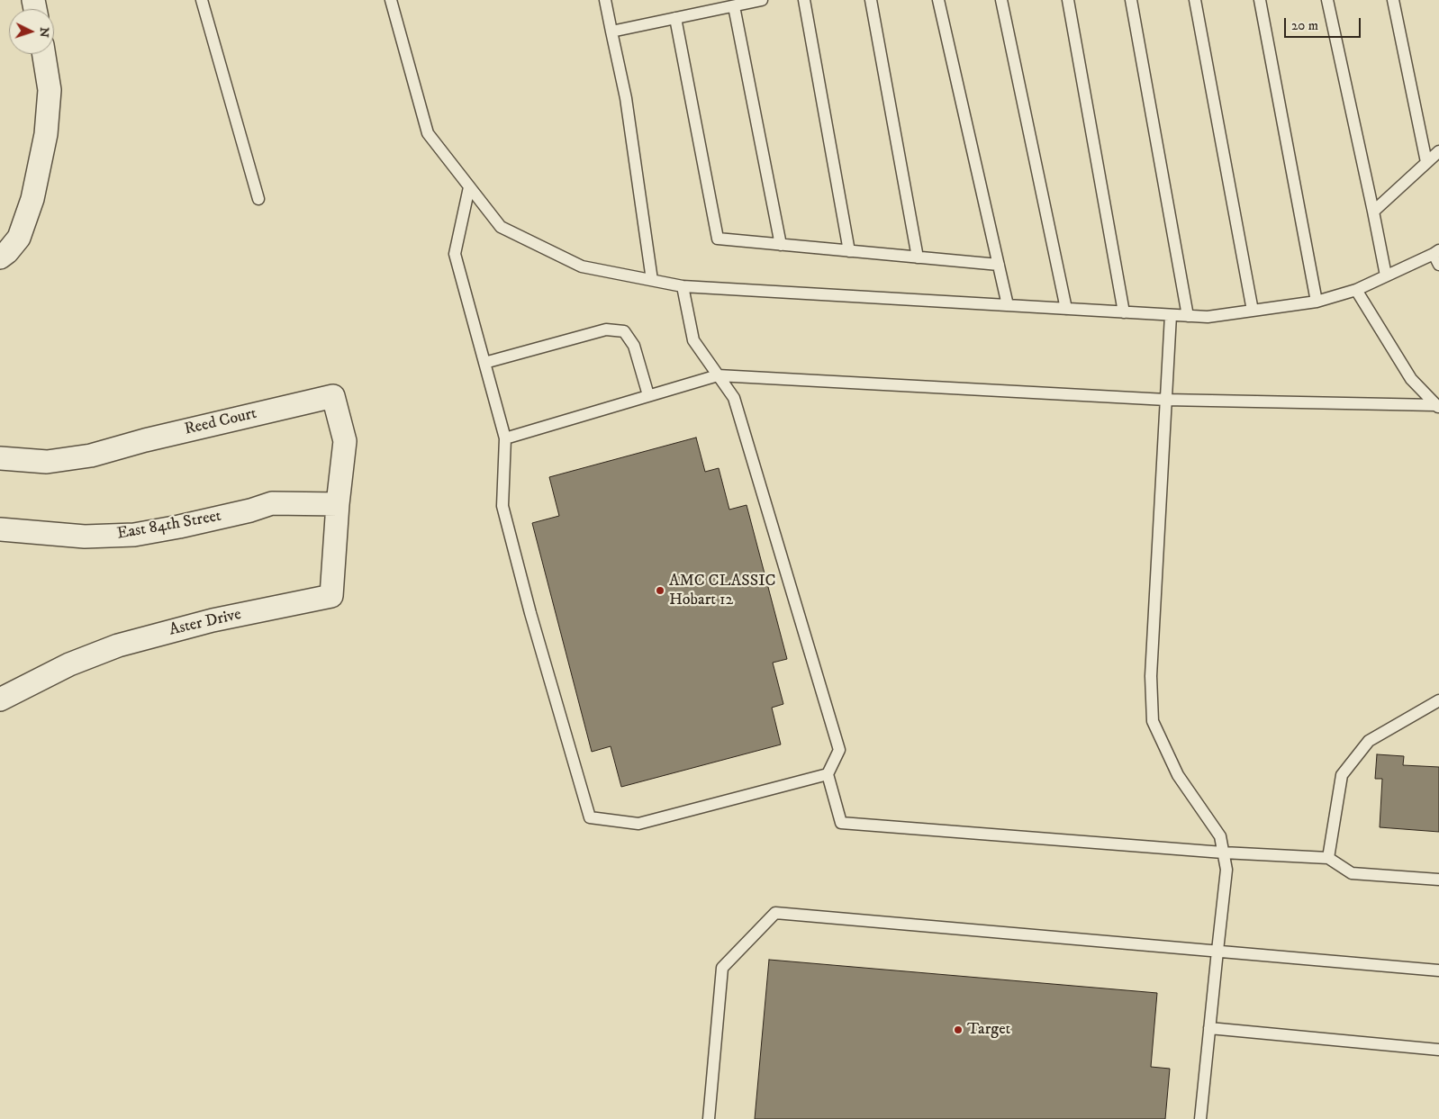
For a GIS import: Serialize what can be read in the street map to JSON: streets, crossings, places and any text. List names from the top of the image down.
{
  "streets": {
    "street": ["Reed Court", "East 84th Street", "Aster Drive"]
  },
  "crossings": [
    ["Reed Court", "East 84th Street"],
    ["Reed Court", "Aster Drive"],
    ["East 84th Street", "Aster Drive"]
  ],
  "places": ["AMC CLASSIC Hobart 12", "Target"],
  "scale_bar": "20 m",
  "north": "right"
}
